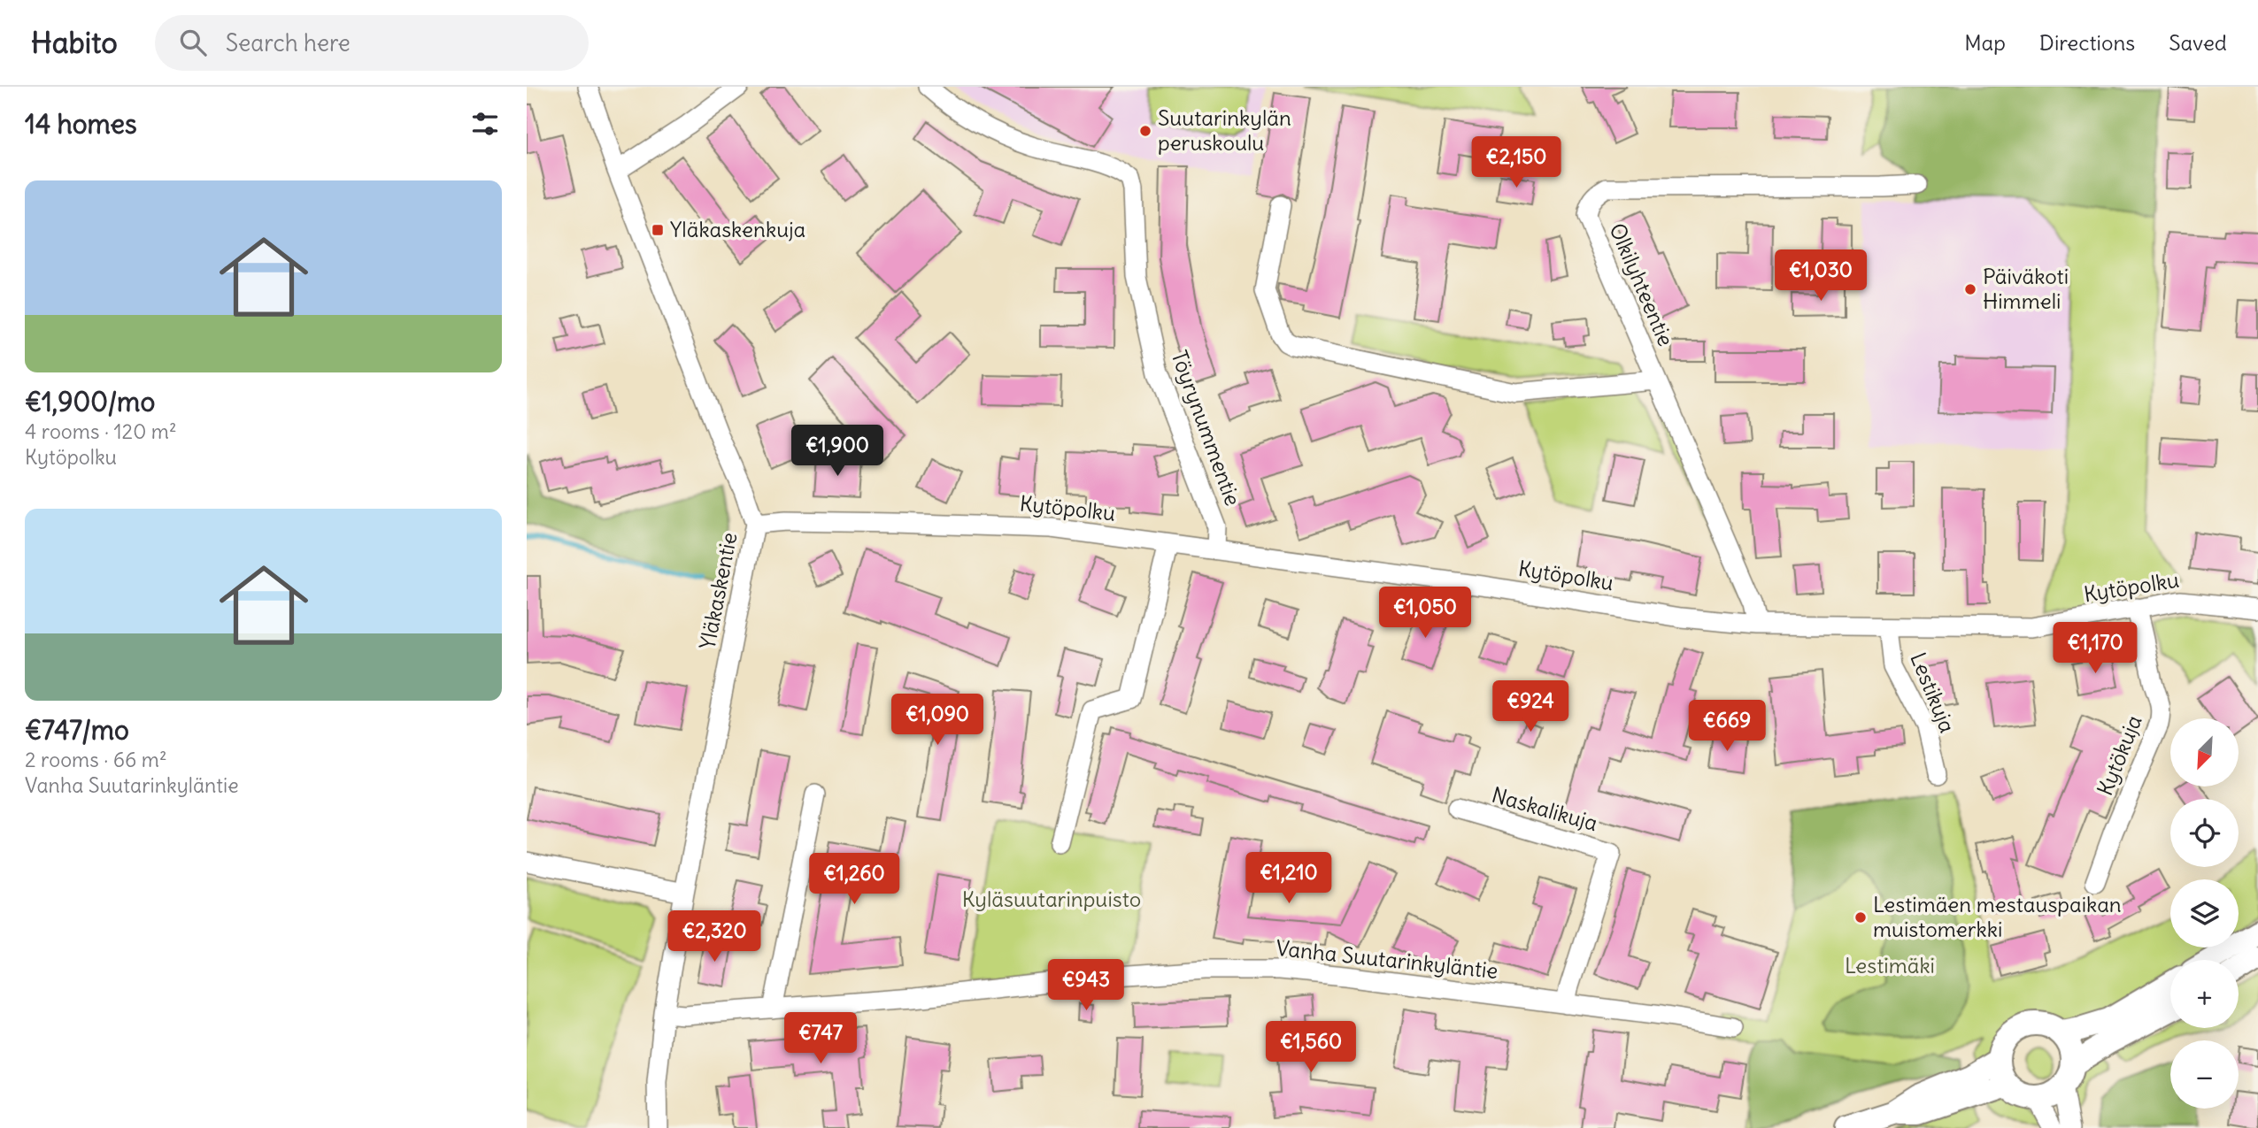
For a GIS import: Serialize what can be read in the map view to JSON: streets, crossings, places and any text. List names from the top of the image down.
{
  "streets": {
    "street": [
      "Olkilyhteentie",
      "Töyrynummentie",
      "Kytöpolku",
      "Yläkaskentie",
      "Lestikuja",
      "Kytökuja",
      "Naskalikuja",
      "Vanha Suutarinkyläntie"
    ]
  },
  "crossings": [
    ["Olkilyhteentie", "Kytöpolku"],
    ["Töyrynummentie", "Kytöpolku"],
    ["Kytöpolku", "Yläkaskentie"],
    ["Kytöpolku", "Lestikuja"],
    ["Kytöpolku", "Kytökuja"],
    ["Yläkaskentie", "Vanha Suutarinkyläntie"],
    ["Naskalikuja", "Vanha Suutarinkyläntie"]
  ],
  "parks": ["Kyläsuutarinpuisto", "Lestimäki"],
  "places": {
    "other": ["Suutarinkylän peruskoulu", "Päiväkoti Himmeli", "Lestimäen mestauspaikan muistomerkki"],
    "transit": ["Yläkaskenkuja"]
  },
  "north": "bottom left",
  "page": {
    "header": "Habito",
    "search": "Search here",
    "nav": ["Map", "Directions", "Saved"],
    "heading": "14 homes",
    "price": [
      "€2,150",
      "€1,030",
      "€1,900",
      "€1,050",
      "€1,170",
      "€924",
      "€1,090",
      "€669",
      "€1,210",
      "€1,260",
      "€2,320",
      "€943",
      "€747",
      "€1,560"
    ],
    "list": [
      {
        "name": "€1,900/mo",
        "note": "4 rooms · 120 m² · Kytöpolku"
      },
      {
        "name": "€747/mo",
        "note": "2 rooms · 66 m² · Vanha Suutarinkyläntie"
      }
    ],
    "map_buttons": ["+", "−"]
  }
}
